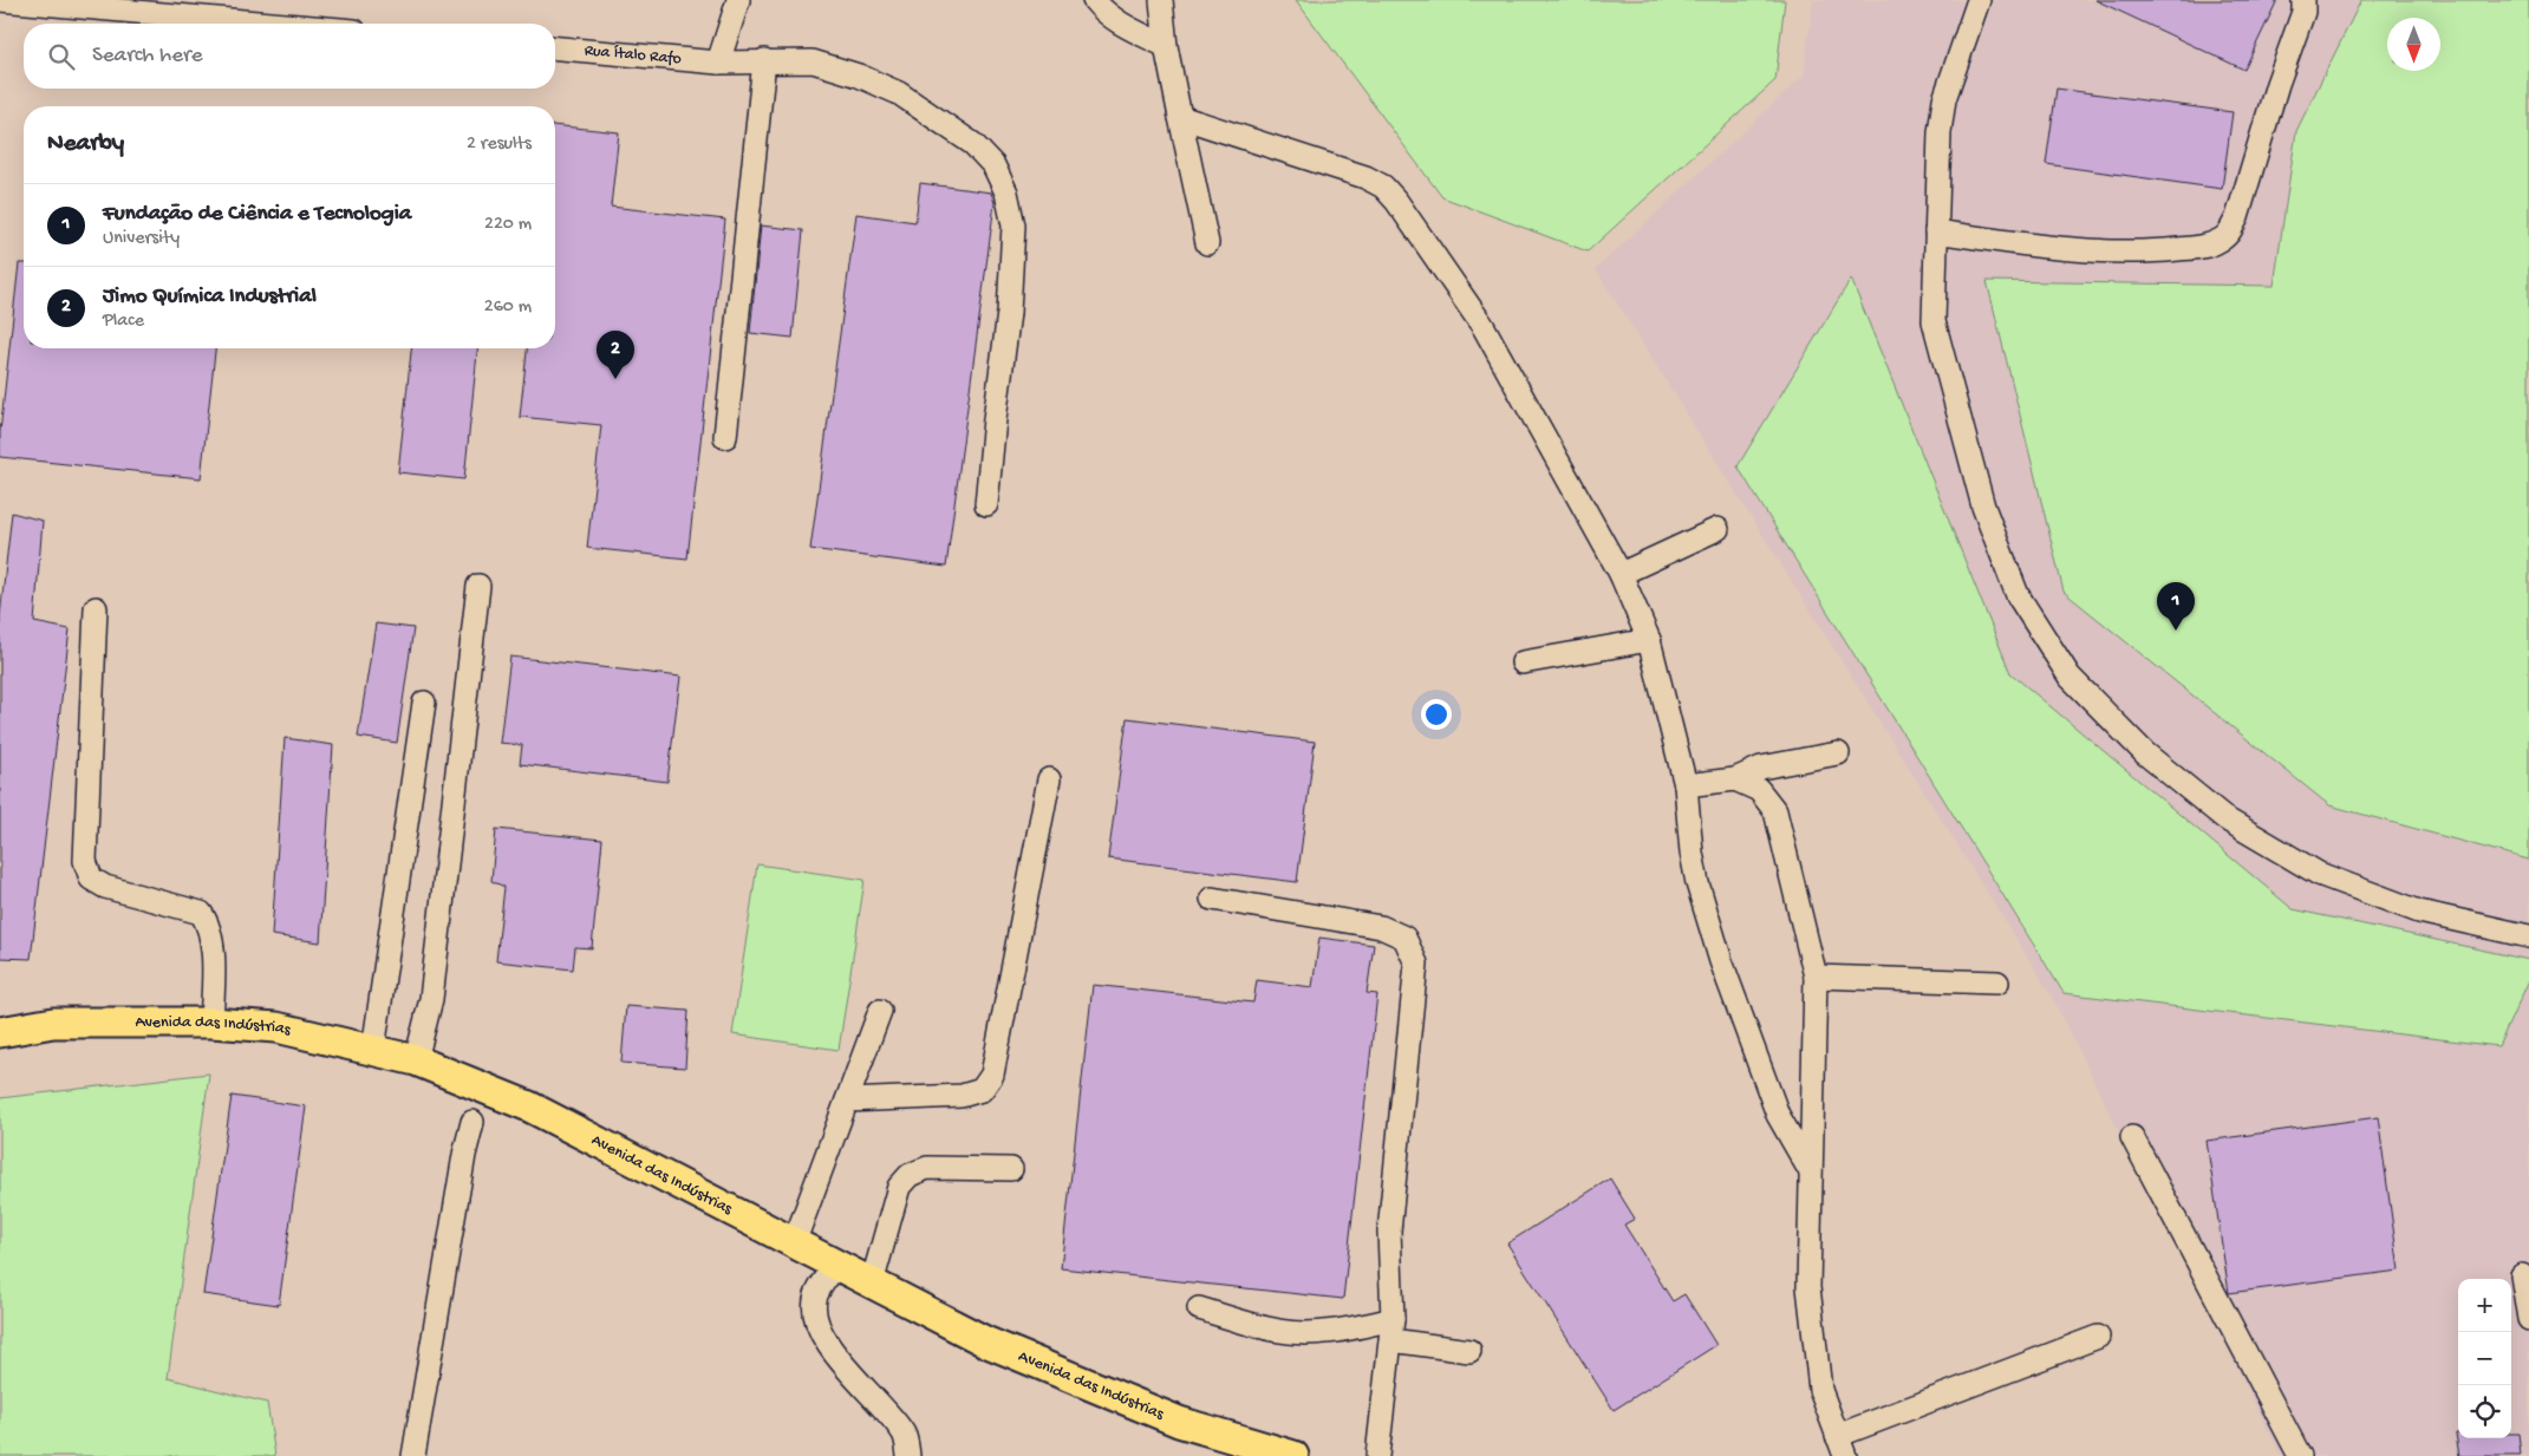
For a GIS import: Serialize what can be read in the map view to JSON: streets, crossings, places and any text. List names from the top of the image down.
{
  "streets": {
    "main road": ["Avenida das Indústrias"],
    "street": ["Rua Ítalo Rafo"]
  },
  "north": "bottom",
  "page": {
    "search": "Search here",
    "heading": ["Nearby", "2 results"],
    "list": [
      {
        "mark": "1",
        "name": "Fundação de Ciência e Tecnologia",
        "note": "University",
        "value": "220 m"
      },
      {
        "mark": "2",
        "name": "Jimo Química Industrial",
        "note": "Place",
        "value": "260 m"
      }
    ],
    "pins": ["2", "1"],
    "map_buttons": ["+", "−"]
  }
}
